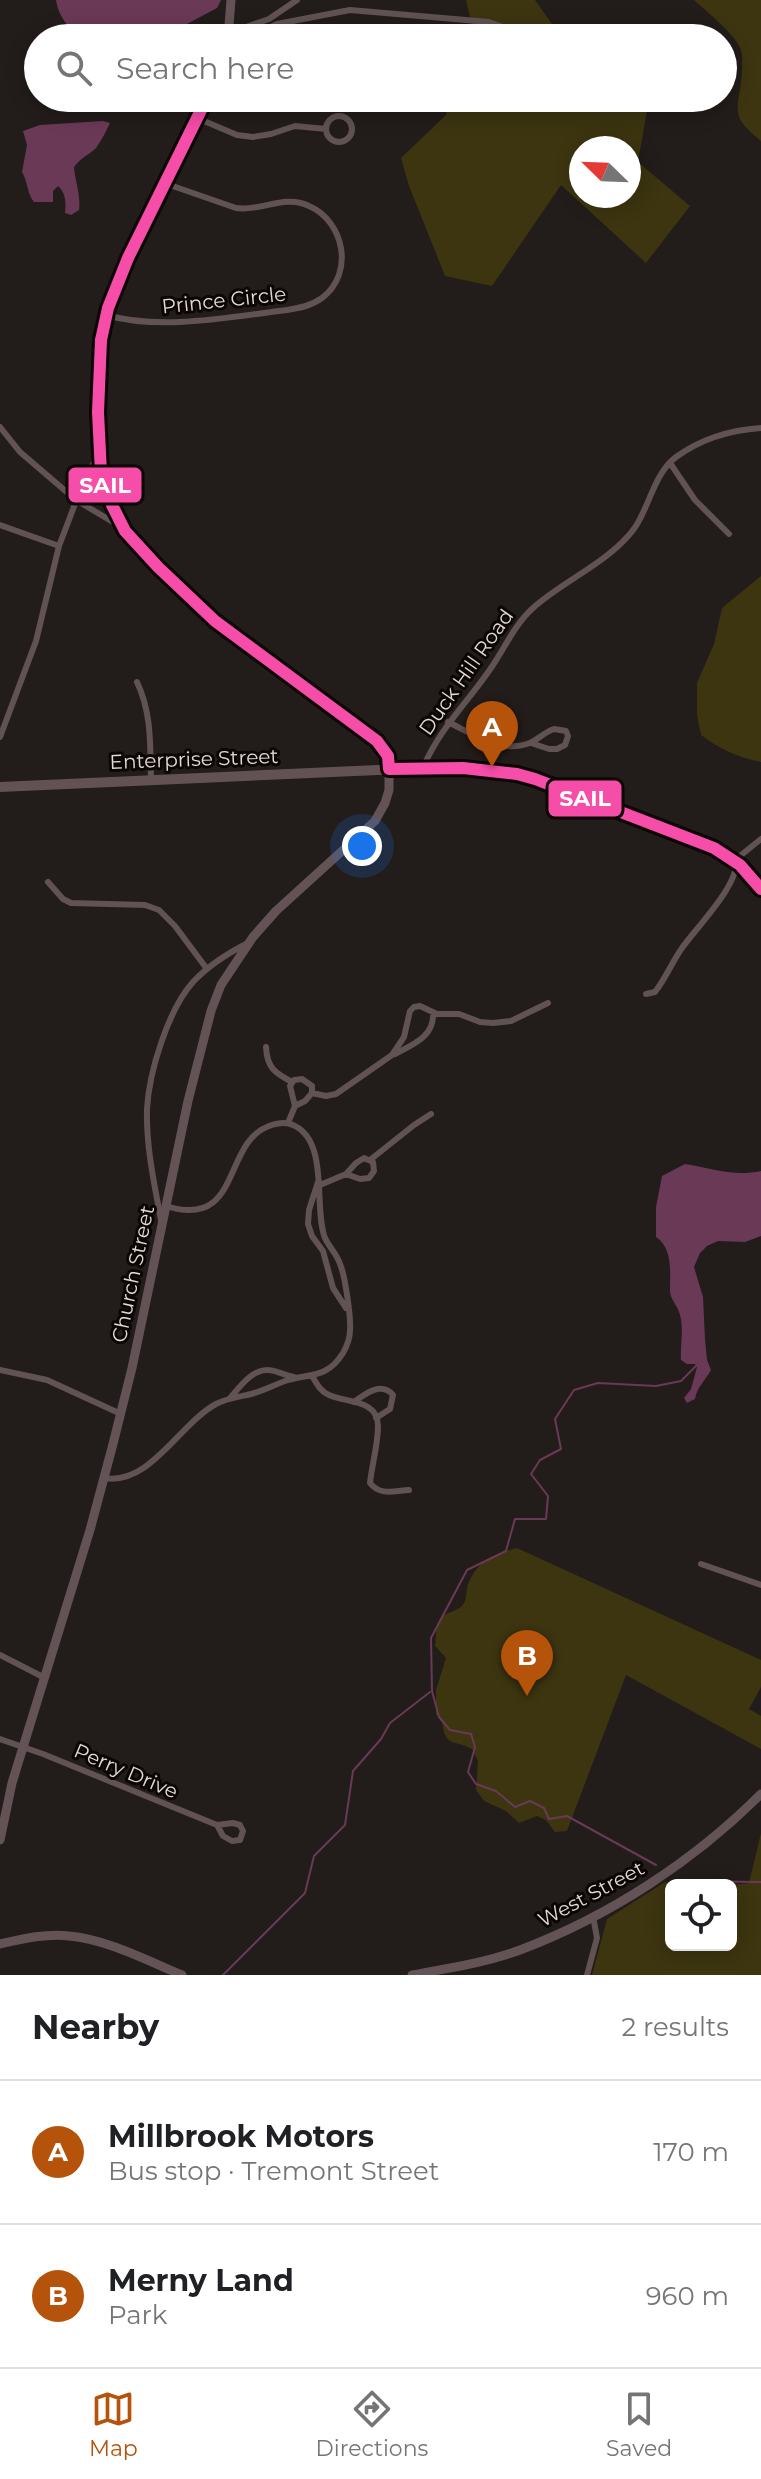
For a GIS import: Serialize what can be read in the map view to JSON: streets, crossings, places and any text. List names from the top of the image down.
{
  "streets": {
    "main road": ["Enterprise Street", "Church Street", "West Street"],
    "street": ["Prince Circle", "Duck Hill Road", "Perry Drive"]
  },
  "crossings": [
    ["Duck Hill Road", "Enterprise Street"],
    ["Enterprise Street", "Church Street"],
    ["Church Street", "Perry Drive"]
  ],
  "lines": ["transit line SAIL"],
  "north": "top left",
  "page": {
    "search": "Search here",
    "pins": ["A", "B"],
    "heading": ["Nearby", "2 results"],
    "list": [
      {
        "mark": "A",
        "name": "Millbrook Motors",
        "note": "Bus stop · Tremont Street",
        "value": "170 m"
      },
      {
        "mark": "B",
        "name": "Merny Land",
        "note": "Park",
        "value": "960 m"
      }
    ],
    "nav": ["Map", "Directions", "Saved"]
  }
}
